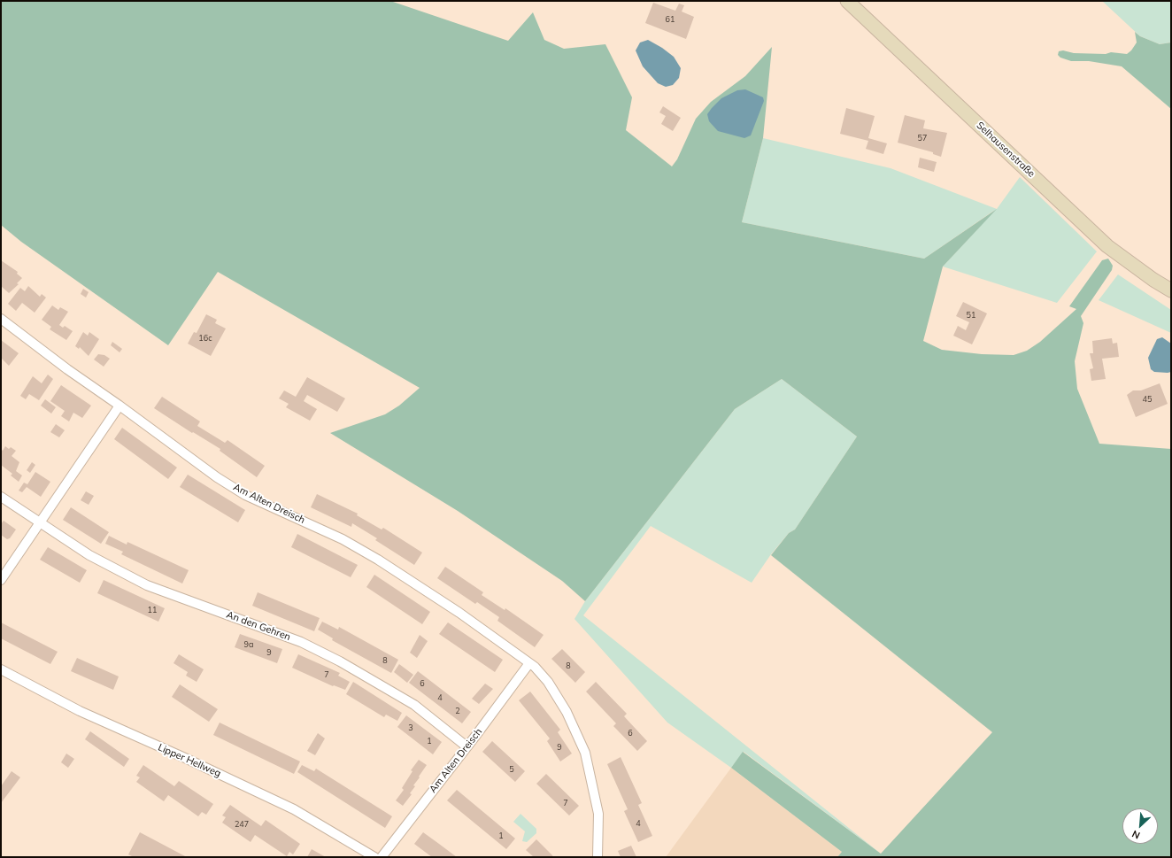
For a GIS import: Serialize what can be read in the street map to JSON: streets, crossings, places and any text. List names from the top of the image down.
{
  "streets": {
    "street": [
      "Selhausenstraße",
      "Am Alten Dreisch",
      "An den Gehren",
      "Lipper Hellweg"
    ]
  },
  "crossings": [
    ["Am Alten Dreisch", "An den Gehren"]
  ],
  "house_numbers": [
    "61",
    "57",
    "51",
    "16c",
    "45",
    "11",
    "9a",
    "9",
    "8",
    "8",
    "7",
    "6",
    "4",
    "2",
    "3",
    "6",
    "1",
    "9",
    "5",
    "7",
    "4",
    "247",
    "1"
  ],
  "north": "bottom left"
}
